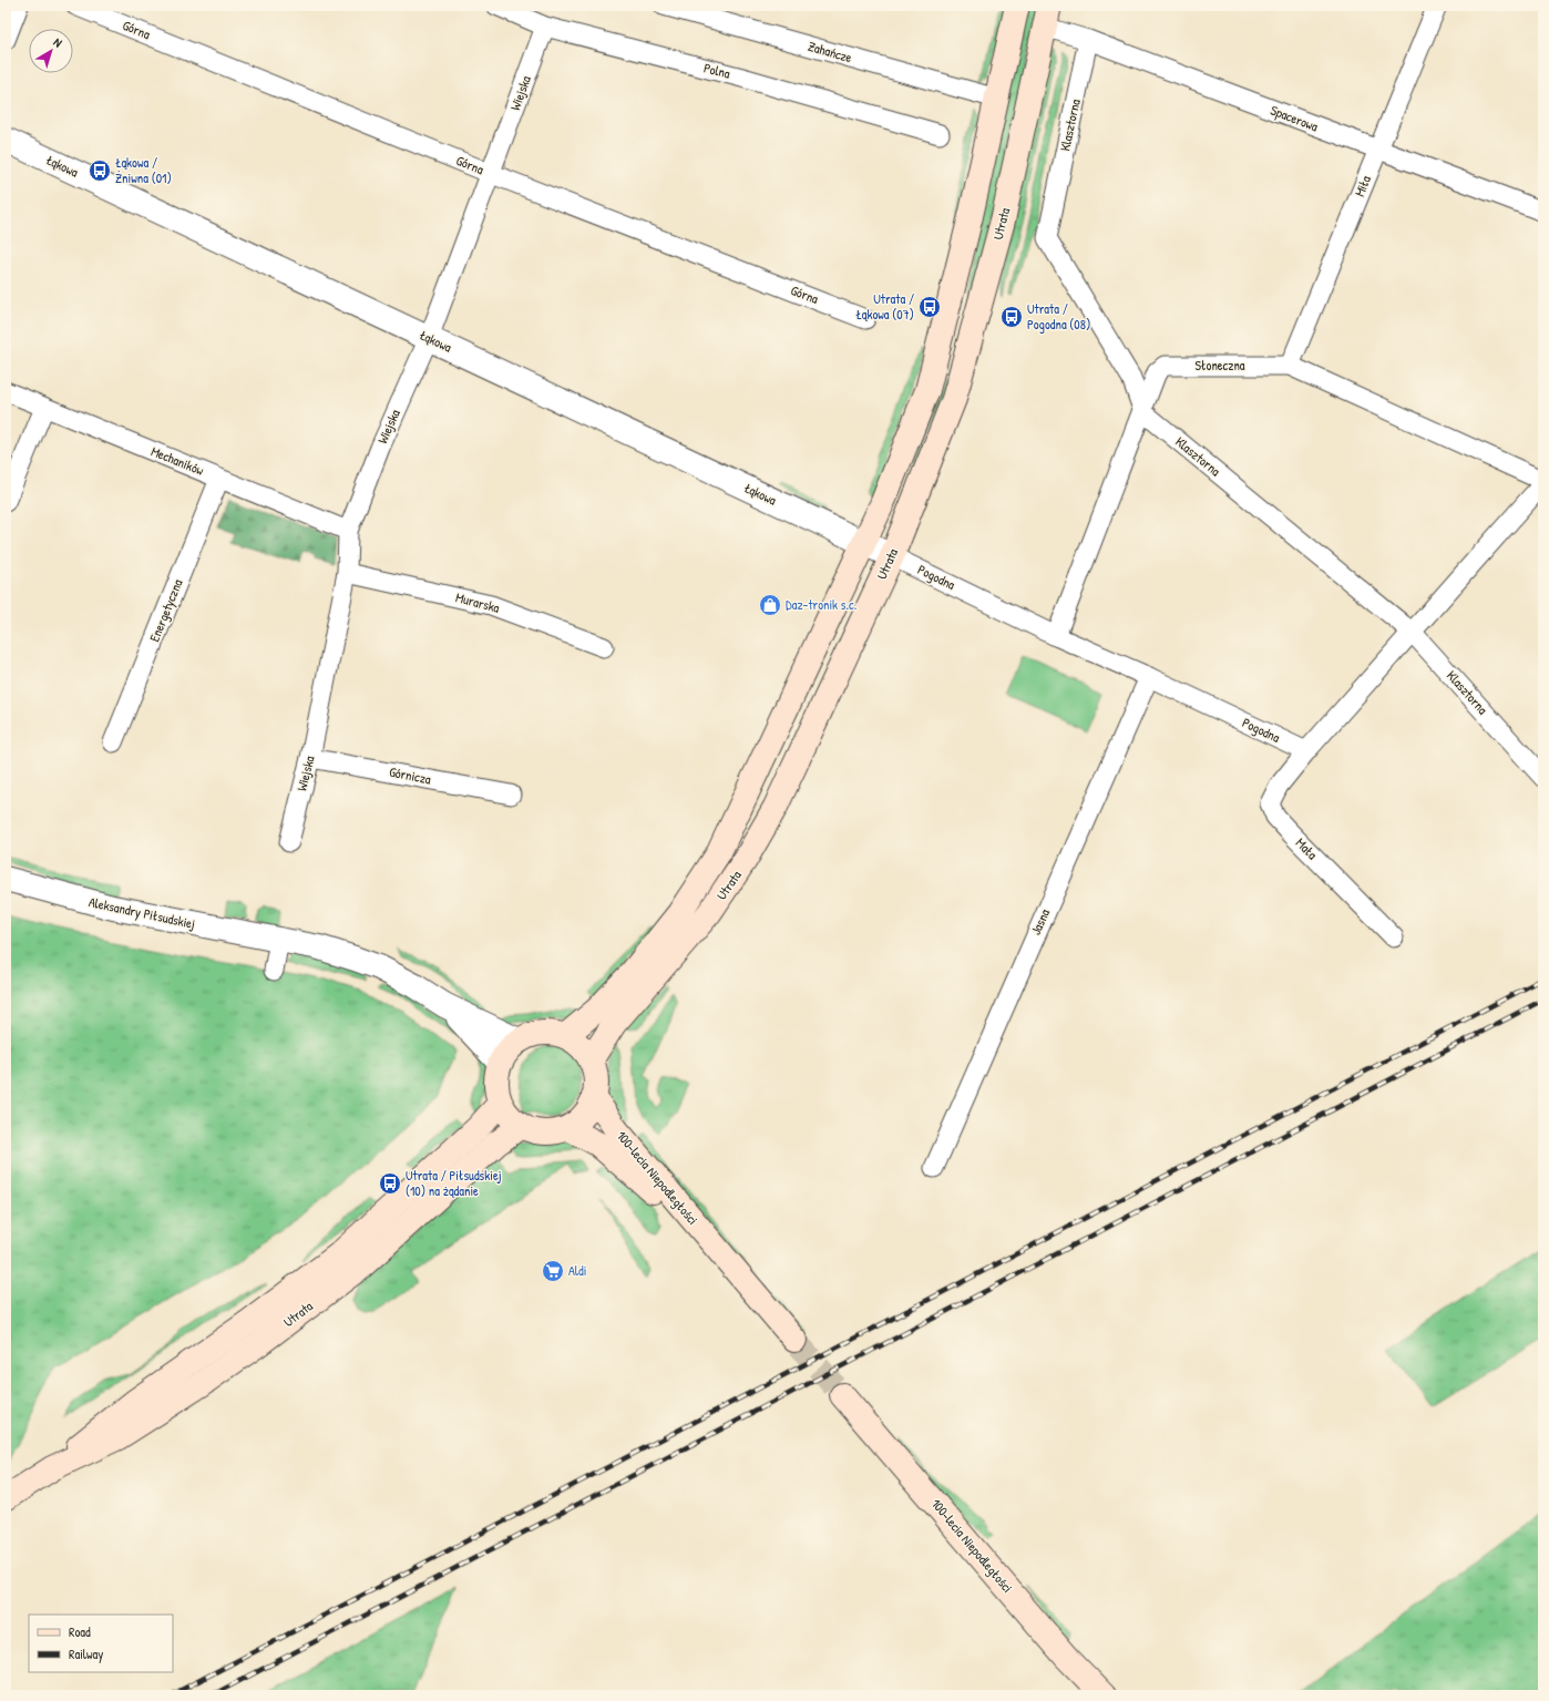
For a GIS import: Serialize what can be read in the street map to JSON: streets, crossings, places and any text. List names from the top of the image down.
{
  "streets": {
    "main road": ["Utrata", "100-lecia Niepodległości"],
    "street": [
      "Górna",
      "Zahańcze",
      "Polna",
      "Wiejska",
      "Spacerowa",
      "Klasztorna",
      "Łąkowa",
      "Miła",
      "Słoneczna",
      "Mechaników",
      "Pogodna",
      "Murarska",
      "Energetyczna",
      "Górnicza",
      "Mała",
      "Aleksandry Piłsudskiej",
      "Jasna"
    ]
  },
  "crossings": [
    ["Górna", "Wiejska"],
    ["Zahańcze", "Utrata"],
    ["Polna", "Wiejska"],
    ["Wiejska", "Łąkowa"],
    ["Wiejska", "Mechaników"],
    ["Wiejska", "Murarska"],
    ["Wiejska", "Górnicza"],
    ["Spacerowa", "Klasztorna"],
    ["Spacerowa", "Miła"],
    ["Spacerowa", "Utrata"],
    ["Klasztorna", "Słoneczna"],
    ["Łąkowa", "Utrata"],
    ["Łąkowa", "Pogodna"],
    ["Miła", "Słoneczna"],
    ["Utrata", "Pogodna"],
    ["Utrata", "Aleksandry Piłsudskiej"],
    ["Utrata", "100-lecia Niepodległości"],
    ["Słoneczna", "Pogodna"],
    ["Mechaników", "Energetyczna"],
    ["Pogodna", "Mała"],
    ["Pogodna", "Jasna"],
    ["Aleksandry Piłsudskiej", "100-lecia Niepodległości"]
  ],
  "places": {
    "bus stop": [
      "Łąkowa / Żniwna (01)",
      "Utrata / Łąkowa (07)",
      "Utrata / Pogodna (08)",
      "Utrata / Piłsudskiej (10) na żądanie"
    ],
    "shop": ["Daz-tronik s.c."],
    "supermarket": ["Aldi"]
  },
  "legend": ["Road", "Railway"],
  "north": "top right"
}
